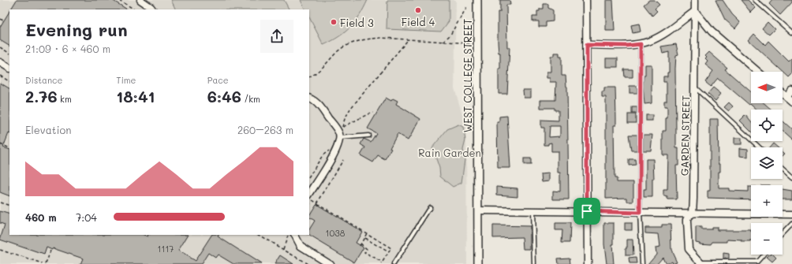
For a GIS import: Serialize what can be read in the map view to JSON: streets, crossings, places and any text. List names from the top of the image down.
{
  "streets": {
    "street": ["WEST COLLEGE STREET", "GARDEN STREET"]
  },
  "parks": ["Rain Garden"],
  "places": ["Field 4", "Field 3"],
  "house_numbers": ["1038", "1117"],
  "north": "left",
  "page": {
    "heading": ["Evening run", "21:09 · 6 × 460 m"],
    "stats": [
      ["Distance", "2.76 km"],
      ["Time", "18:41"],
      ["Pace", "6:46 /km"]
    ],
    "map_buttons": ["+", "−"],
    "chart": ["Elevation", "260–263 m"],
    "list": [
      {
        "name": "460 m",
        "note": "7:04"
      }
    ]
  }
}
